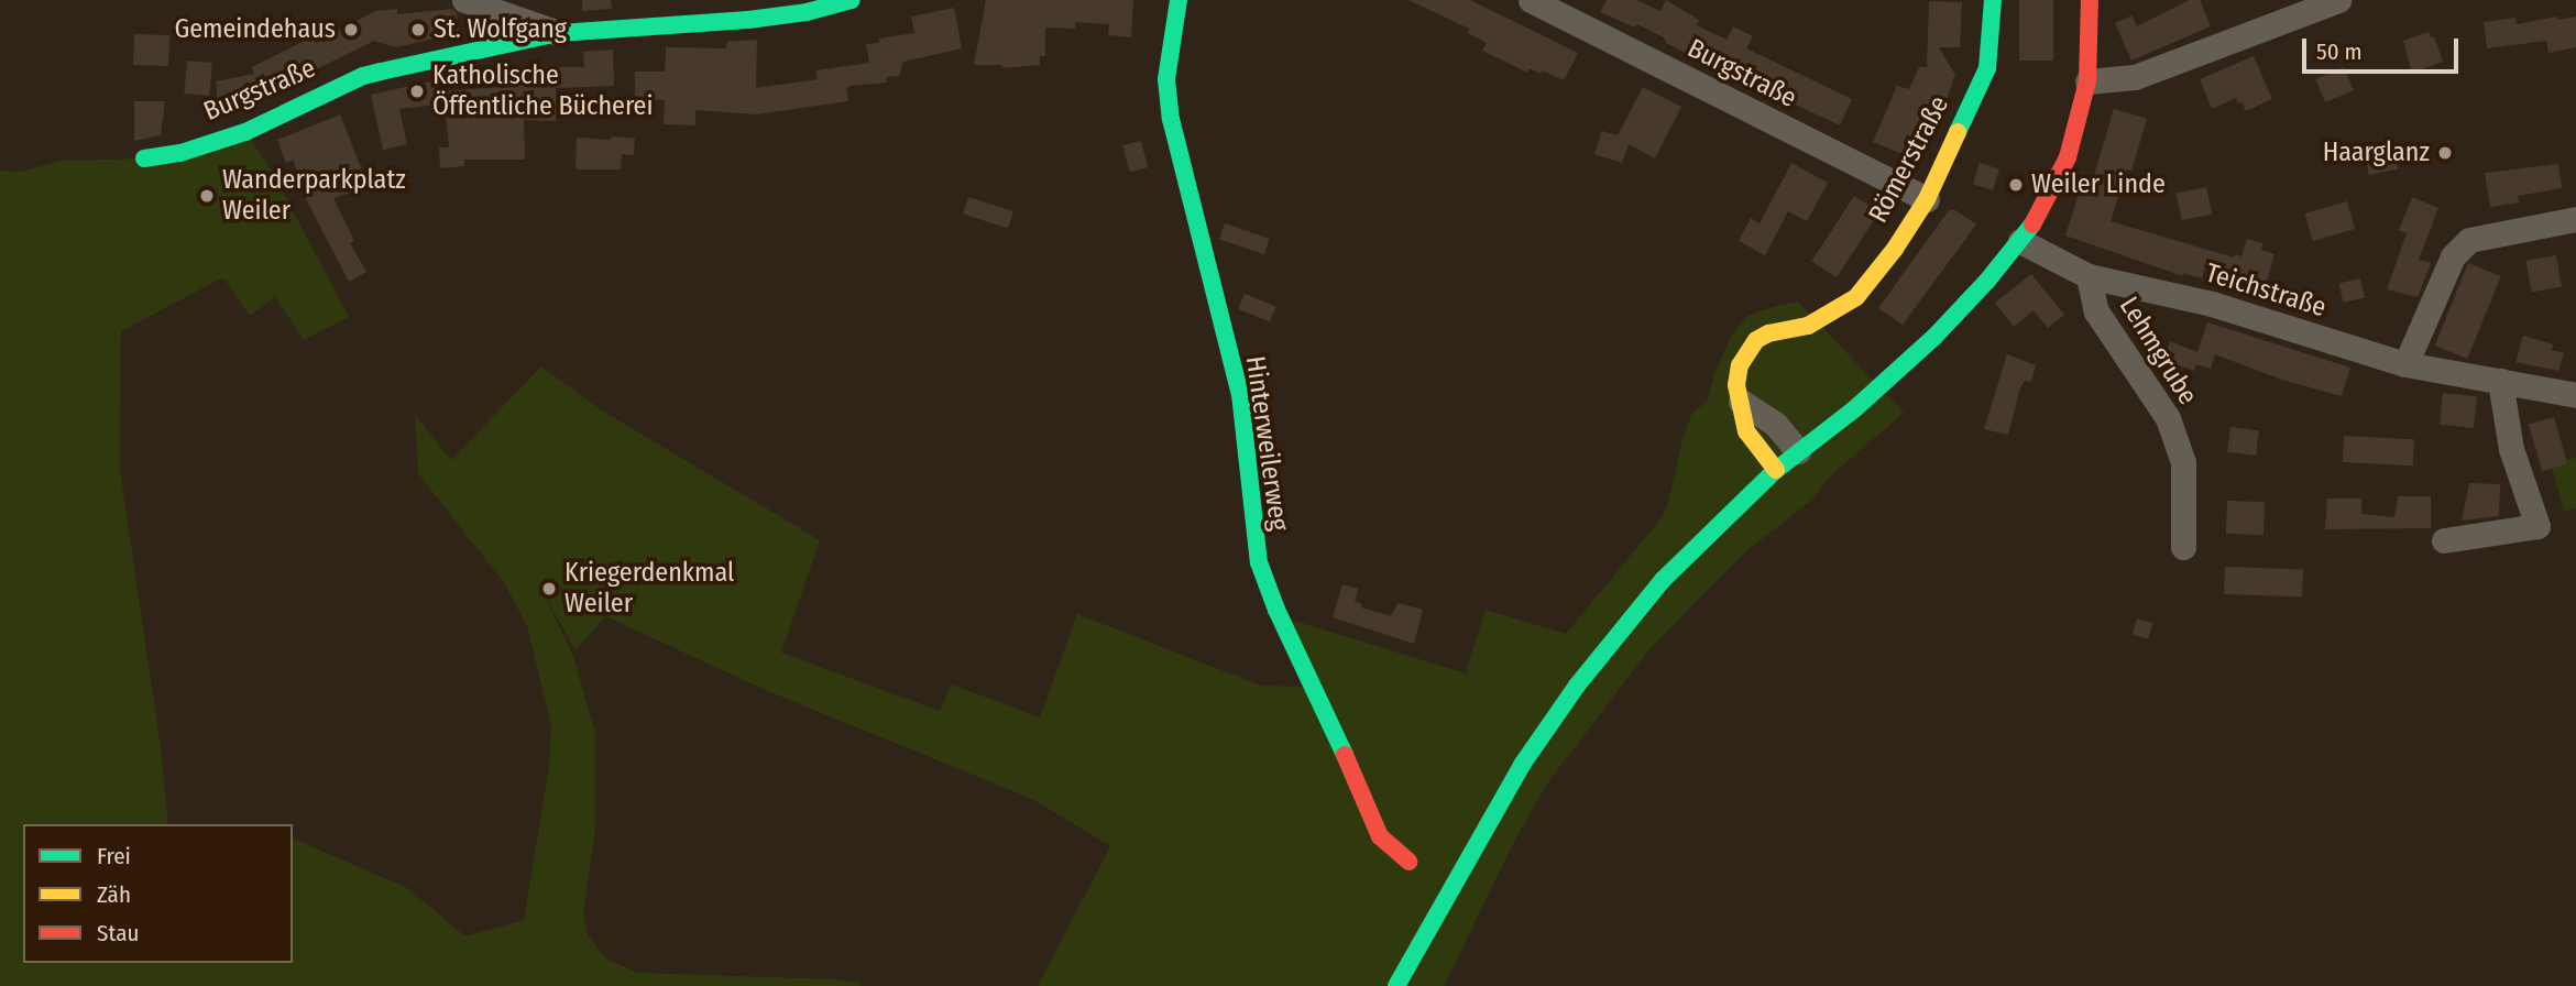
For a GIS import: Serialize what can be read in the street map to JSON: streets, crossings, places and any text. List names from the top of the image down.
{
  "streets": {
    "street": [
      "Burgstraße",
      "Römerstraße",
      "Teichstraße",
      "Lehmgrube",
      "Hinterweilerweg"
    ]
  },
  "crossings": [
    ["Burgstraße", "Römerstraße"],
    ["Teichstraße", "Lehmgrube"]
  ],
  "places": [
    "Gemeindehaus",
    "St. Wolfgang",
    "Katholische Öffentliche Bücherei",
    "Haarglanz",
    "Weiler Linde",
    "Wanderparkplatz Weiler",
    "Kriegerdenkmal Weiler"
  ],
  "legend": ["Frei", "Zäh", "Stau"],
  "scale_bar": "50 m"
}
